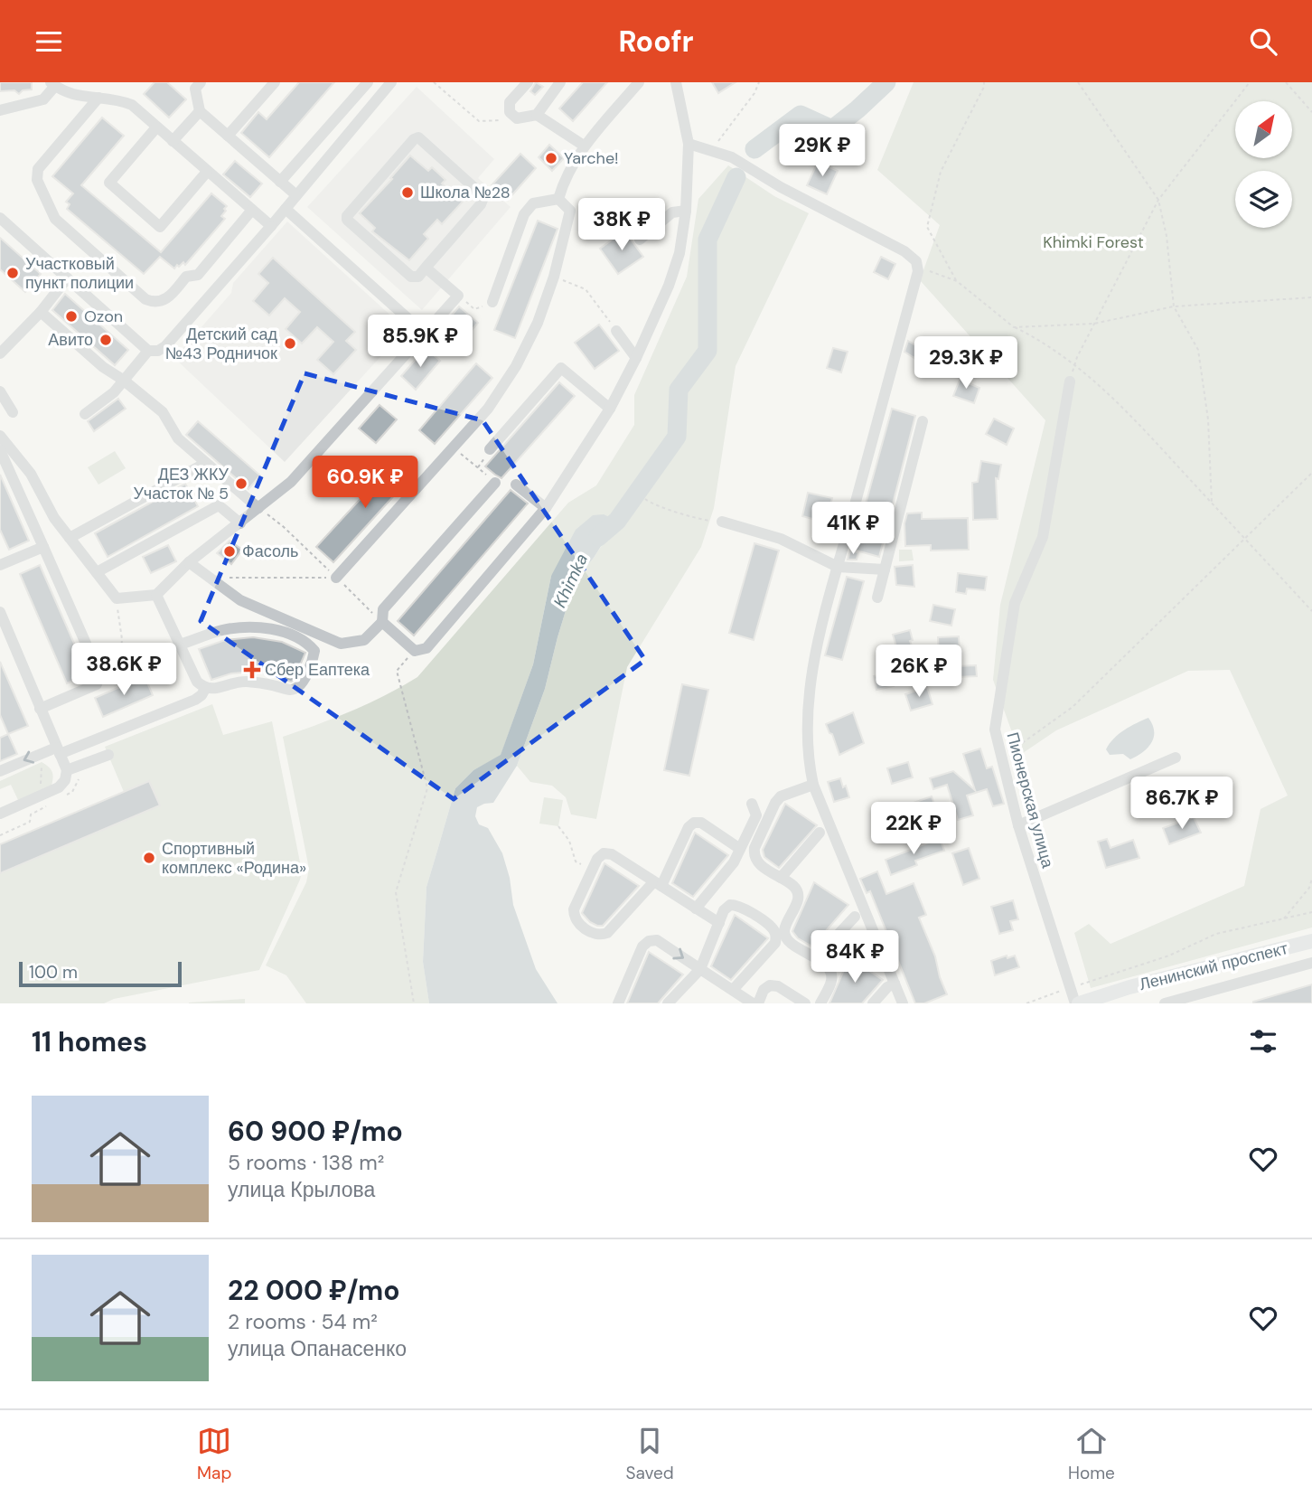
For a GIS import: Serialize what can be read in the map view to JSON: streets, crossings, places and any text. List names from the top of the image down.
{
  "streets": {
    "main road": ["Ленинский проспект"],
    "street": ["Пионерская улица"]
  },
  "crossings": [
    ["Пионерская улица", "Ленинский проспект"]
  ],
  "water": ["Khimka"],
  "parks": ["Khimki Forest"],
  "places": {
    "other": [
      "Yarche!",
      "Школа №28",
      "Участковый пункт полиции",
      "Ozon",
      "Авито",
      "Детский сад №43 Родничок",
      "ДЕЗ ЖКУ Участок № 5",
      "Фасоль",
      "Спортивный комплекс «Родина»"
    ],
    "health": ["Сбер Еаптека"]
  },
  "scale_bar": "100 m",
  "north": "top right",
  "page": {
    "header": "Roofr",
    "price": [
      "29K ₽",
      "38K ₽",
      "85.9K ₽",
      "29.3K ₽",
      "60.9K ₽",
      "41K ₽",
      "38.6K ₽",
      "26K ₽",
      "86.7K ₽",
      "22K ₽",
      "84K ₽"
    ],
    "scale": "100 m",
    "heading": "11 homes",
    "list": [
      {
        "name": "60 900 ₽/mo",
        "note": "5 rooms · 138 m² · улица Крылова"
      },
      {
        "name": "22 000 ₽/mo",
        "note": "2 rooms · 54 m² · улица Опанасенко"
      }
    ],
    "tabs": ["Map", "Saved", "Home"]
  }
}
